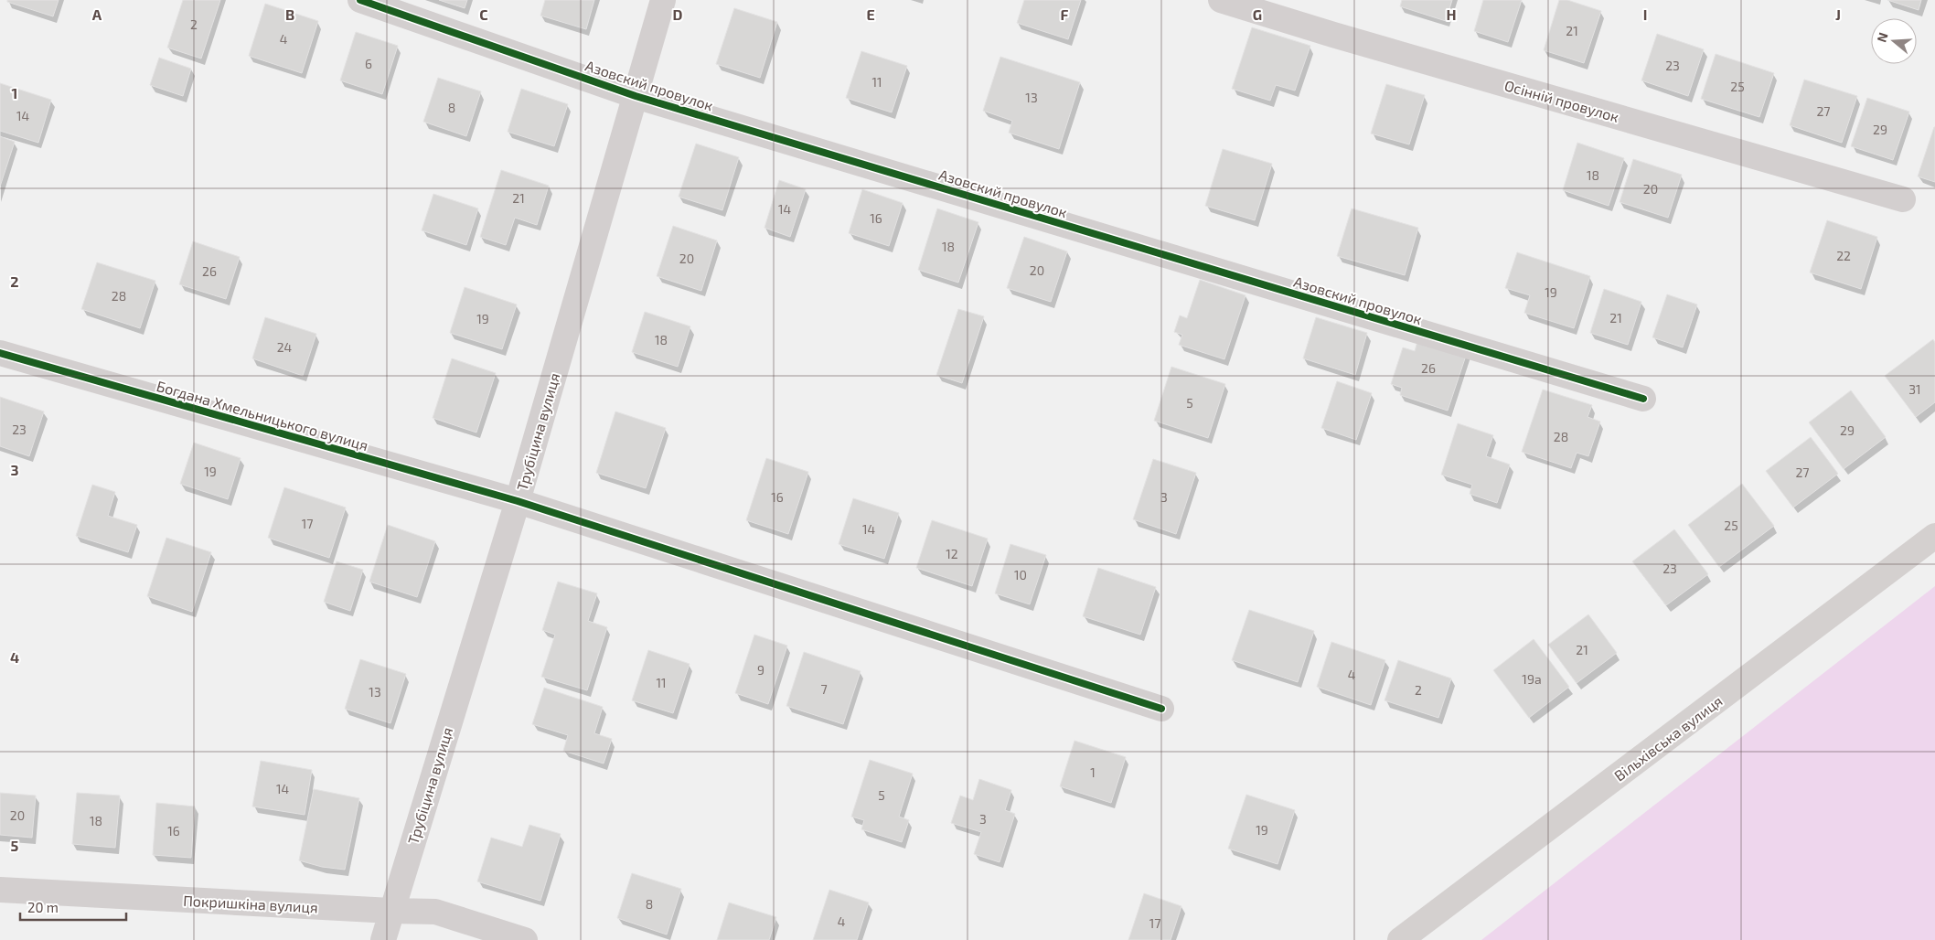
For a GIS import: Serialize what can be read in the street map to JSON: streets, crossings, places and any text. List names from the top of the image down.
{
  "streets": {
    "street": [
      "Азовский провулок",
      "Осінній провулок",
      "Богдана Хмельницького вулиця",
      "Трубіцина вулиця",
      "Вільхівська вулиця",
      "Покришкіна вулиця"
    ]
  },
  "crossings": [
    ["Азовский провулок", "Трубіцина вулиця"],
    ["Богдана Хмельницького вулиця", "Трубіцина вулиця"],
    ["Трубіцина вулиця", "Покришкіна вулиця"]
  ],
  "house_numbers": [
    "2",
    "21",
    "4",
    "6",
    "23",
    "11",
    "25",
    "13",
    "8",
    "27",
    "14",
    "29",
    "18",
    "20",
    "21",
    "14",
    "16",
    "18",
    "22",
    "20",
    "20",
    "26",
    "19",
    "28",
    "21",
    "19",
    "18",
    "24",
    "26",
    "31",
    "5",
    "23",
    "29",
    "28",
    "19",
    "27",
    "16",
    "3",
    "17",
    "25",
    "14",
    "12",
    "23",
    "10",
    "21",
    "9",
    "4",
    "19а",
    "11",
    "7",
    "2",
    "13",
    "1",
    "14",
    "5",
    "20",
    "3",
    "18",
    "19",
    "16",
    "8",
    "4",
    "17"
  ],
  "scale_bar": "20 m",
  "north": "left",
  "grid": {
    "columns": [
      "A",
      "B",
      "C",
      "D",
      "E",
      "F",
      "G",
      "H",
      "I",
      "J"
    ],
    "rows": [
      "1",
      "2",
      "3",
      "4",
      "5"
    ]
  }
}
